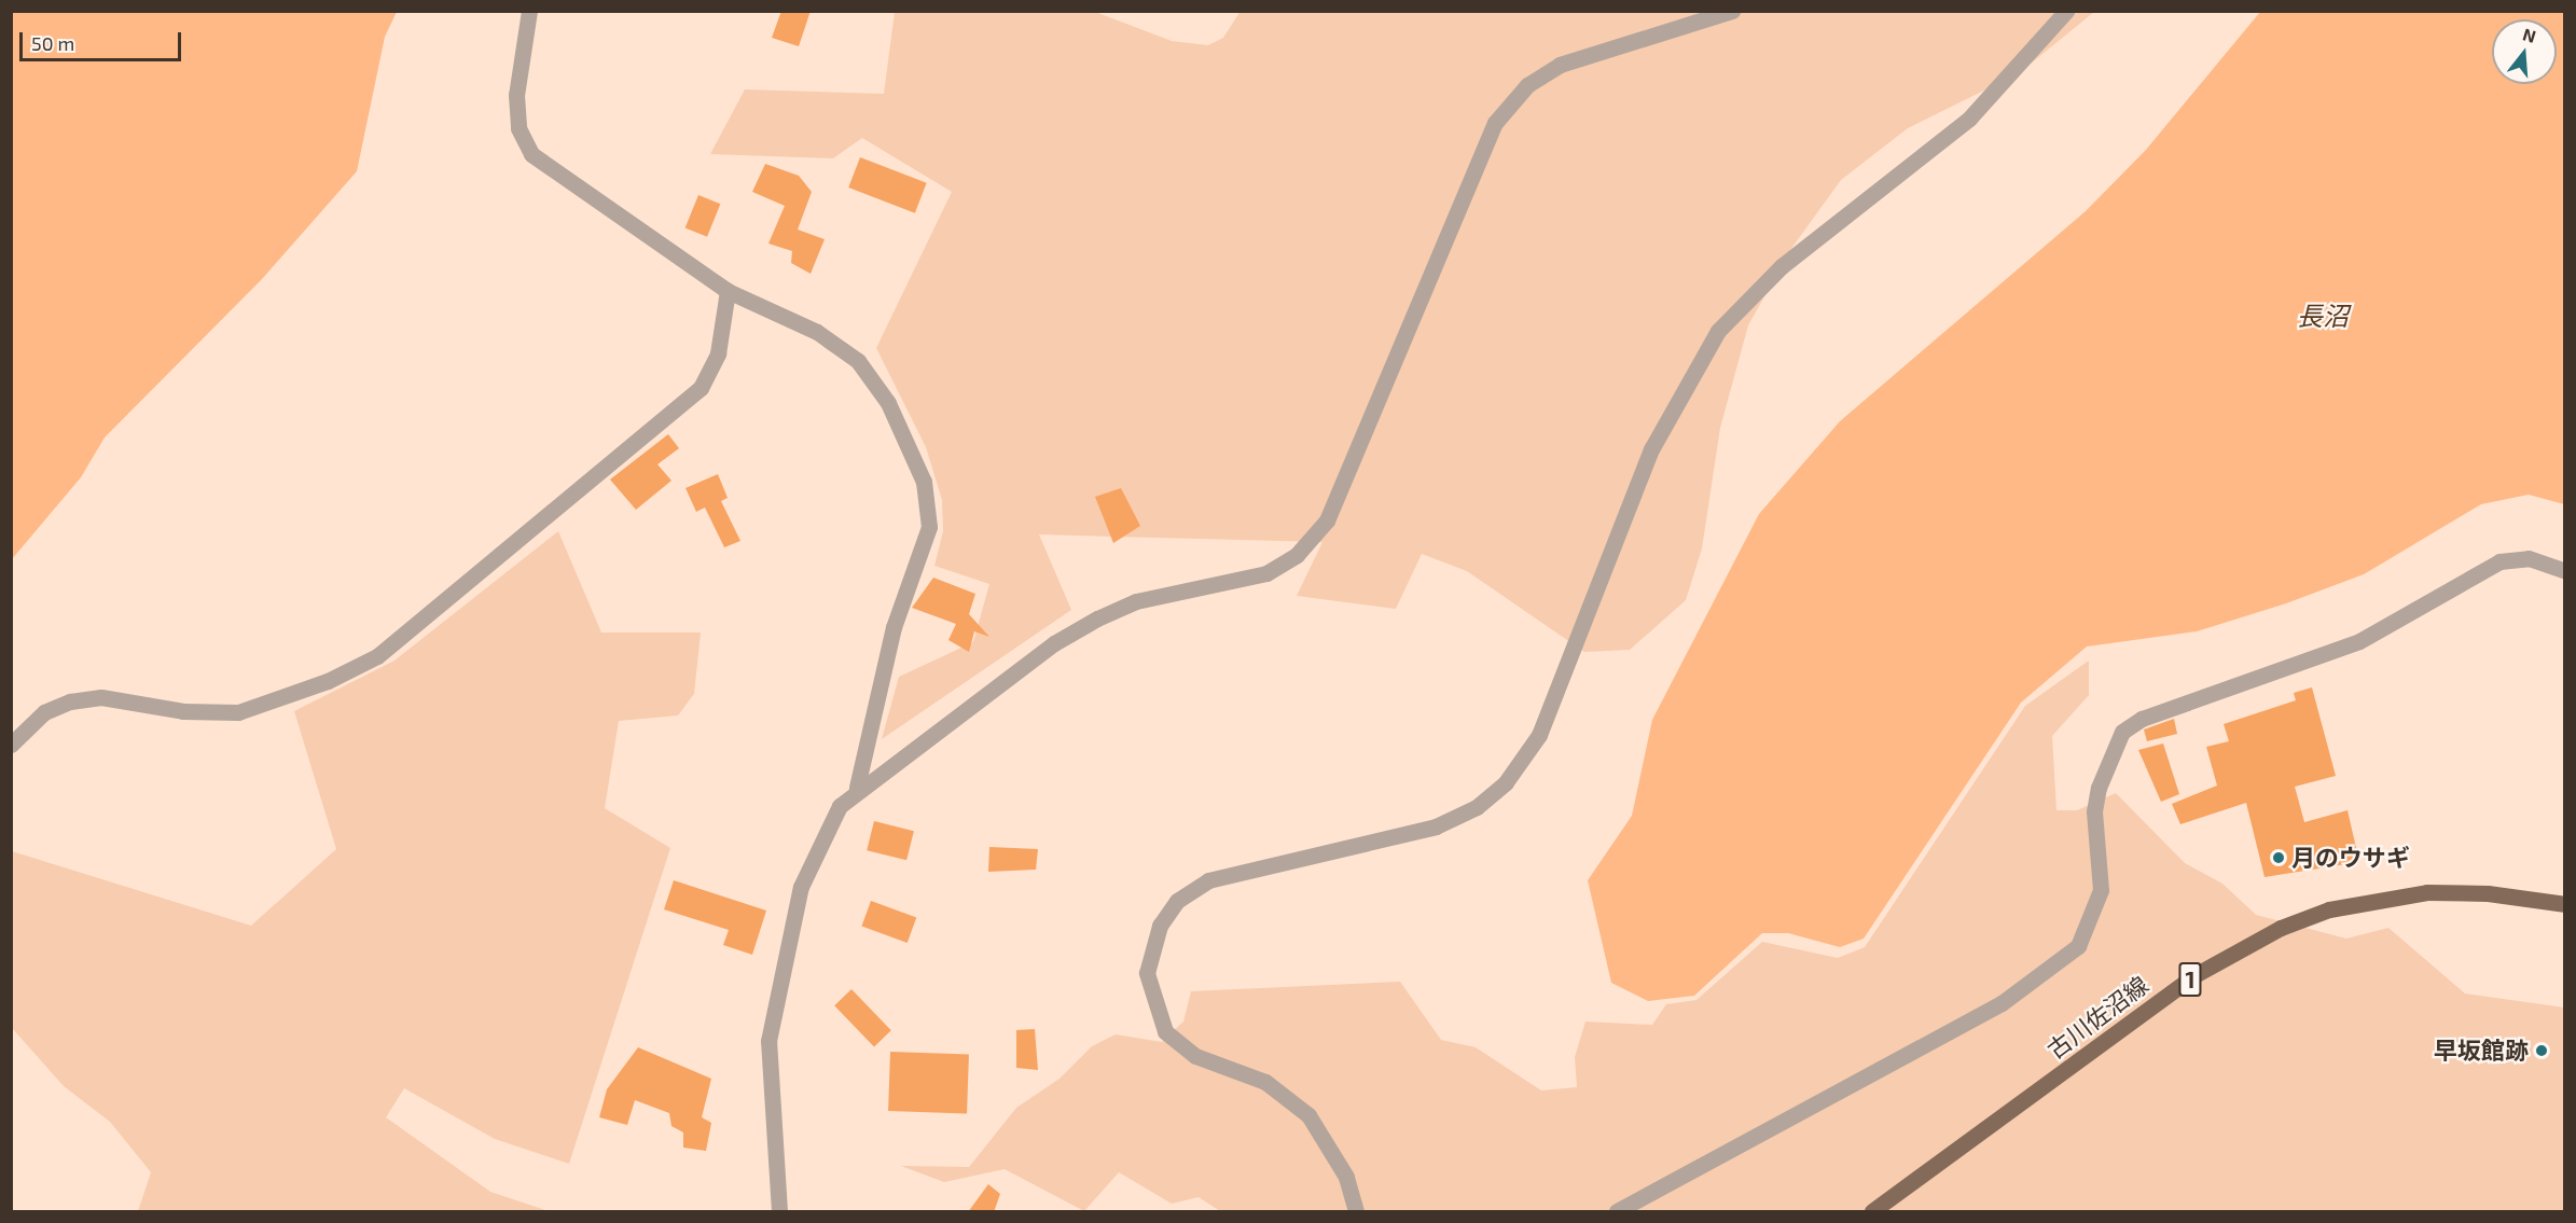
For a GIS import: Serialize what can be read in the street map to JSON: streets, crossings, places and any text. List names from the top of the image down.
{
  "streets": {
    "main road": ["1", "古川佐沼線"]
  },
  "water": ["長沼"],
  "places": ["月のウサギ", "早坂館跡"],
  "scale_bar": "50 m",
  "north": "top"
}
